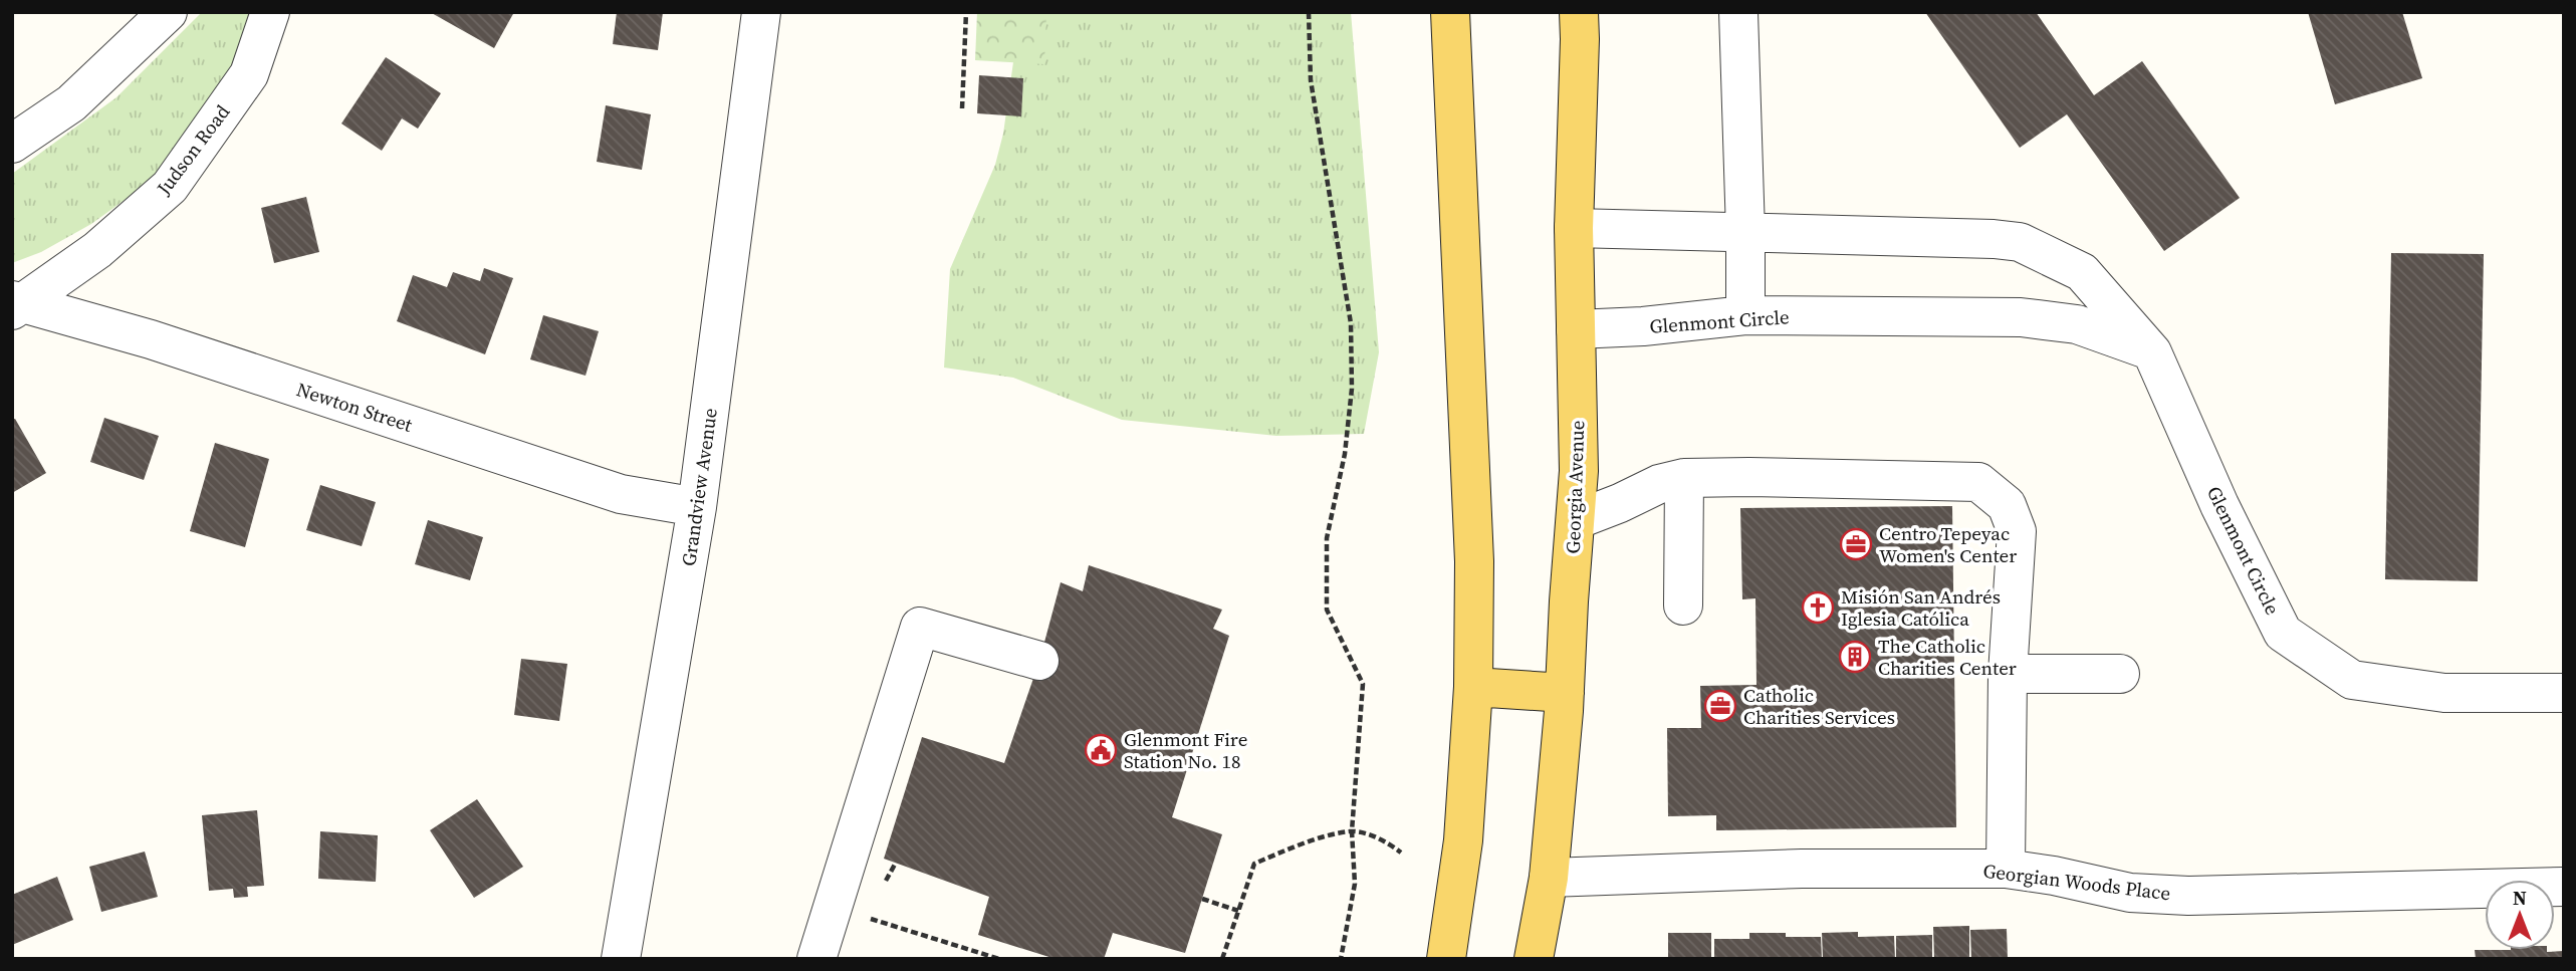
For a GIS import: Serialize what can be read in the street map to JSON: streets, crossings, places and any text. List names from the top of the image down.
{
  "streets": {
    "main road": ["Georgia Avenue"],
    "street": [
      "Judson Road",
      "Glenmont Circle",
      "Newton Street",
      "Grandview Avenue",
      "Georgian Woods Place"
    ]
  },
  "crossings": [
    ["Judson Road", "Newton Street"],
    ["Glenmont Circle", "Georgia Avenue"],
    ["Newton Street", "Grandview Avenue"],
    ["Georgia Avenue", "Georgian Woods Place"]
  ],
  "places": {
    "office": ["Centro Tepeyac Women's Center", "Catholic Charities Services"],
    "church": ["Misión San Andrés Iglesia Católica"],
    "building": ["The Catholic Charities Center"],
    "public building": ["Glenmont Fire Station No. 18"]
  },
  "north": "top"
}
